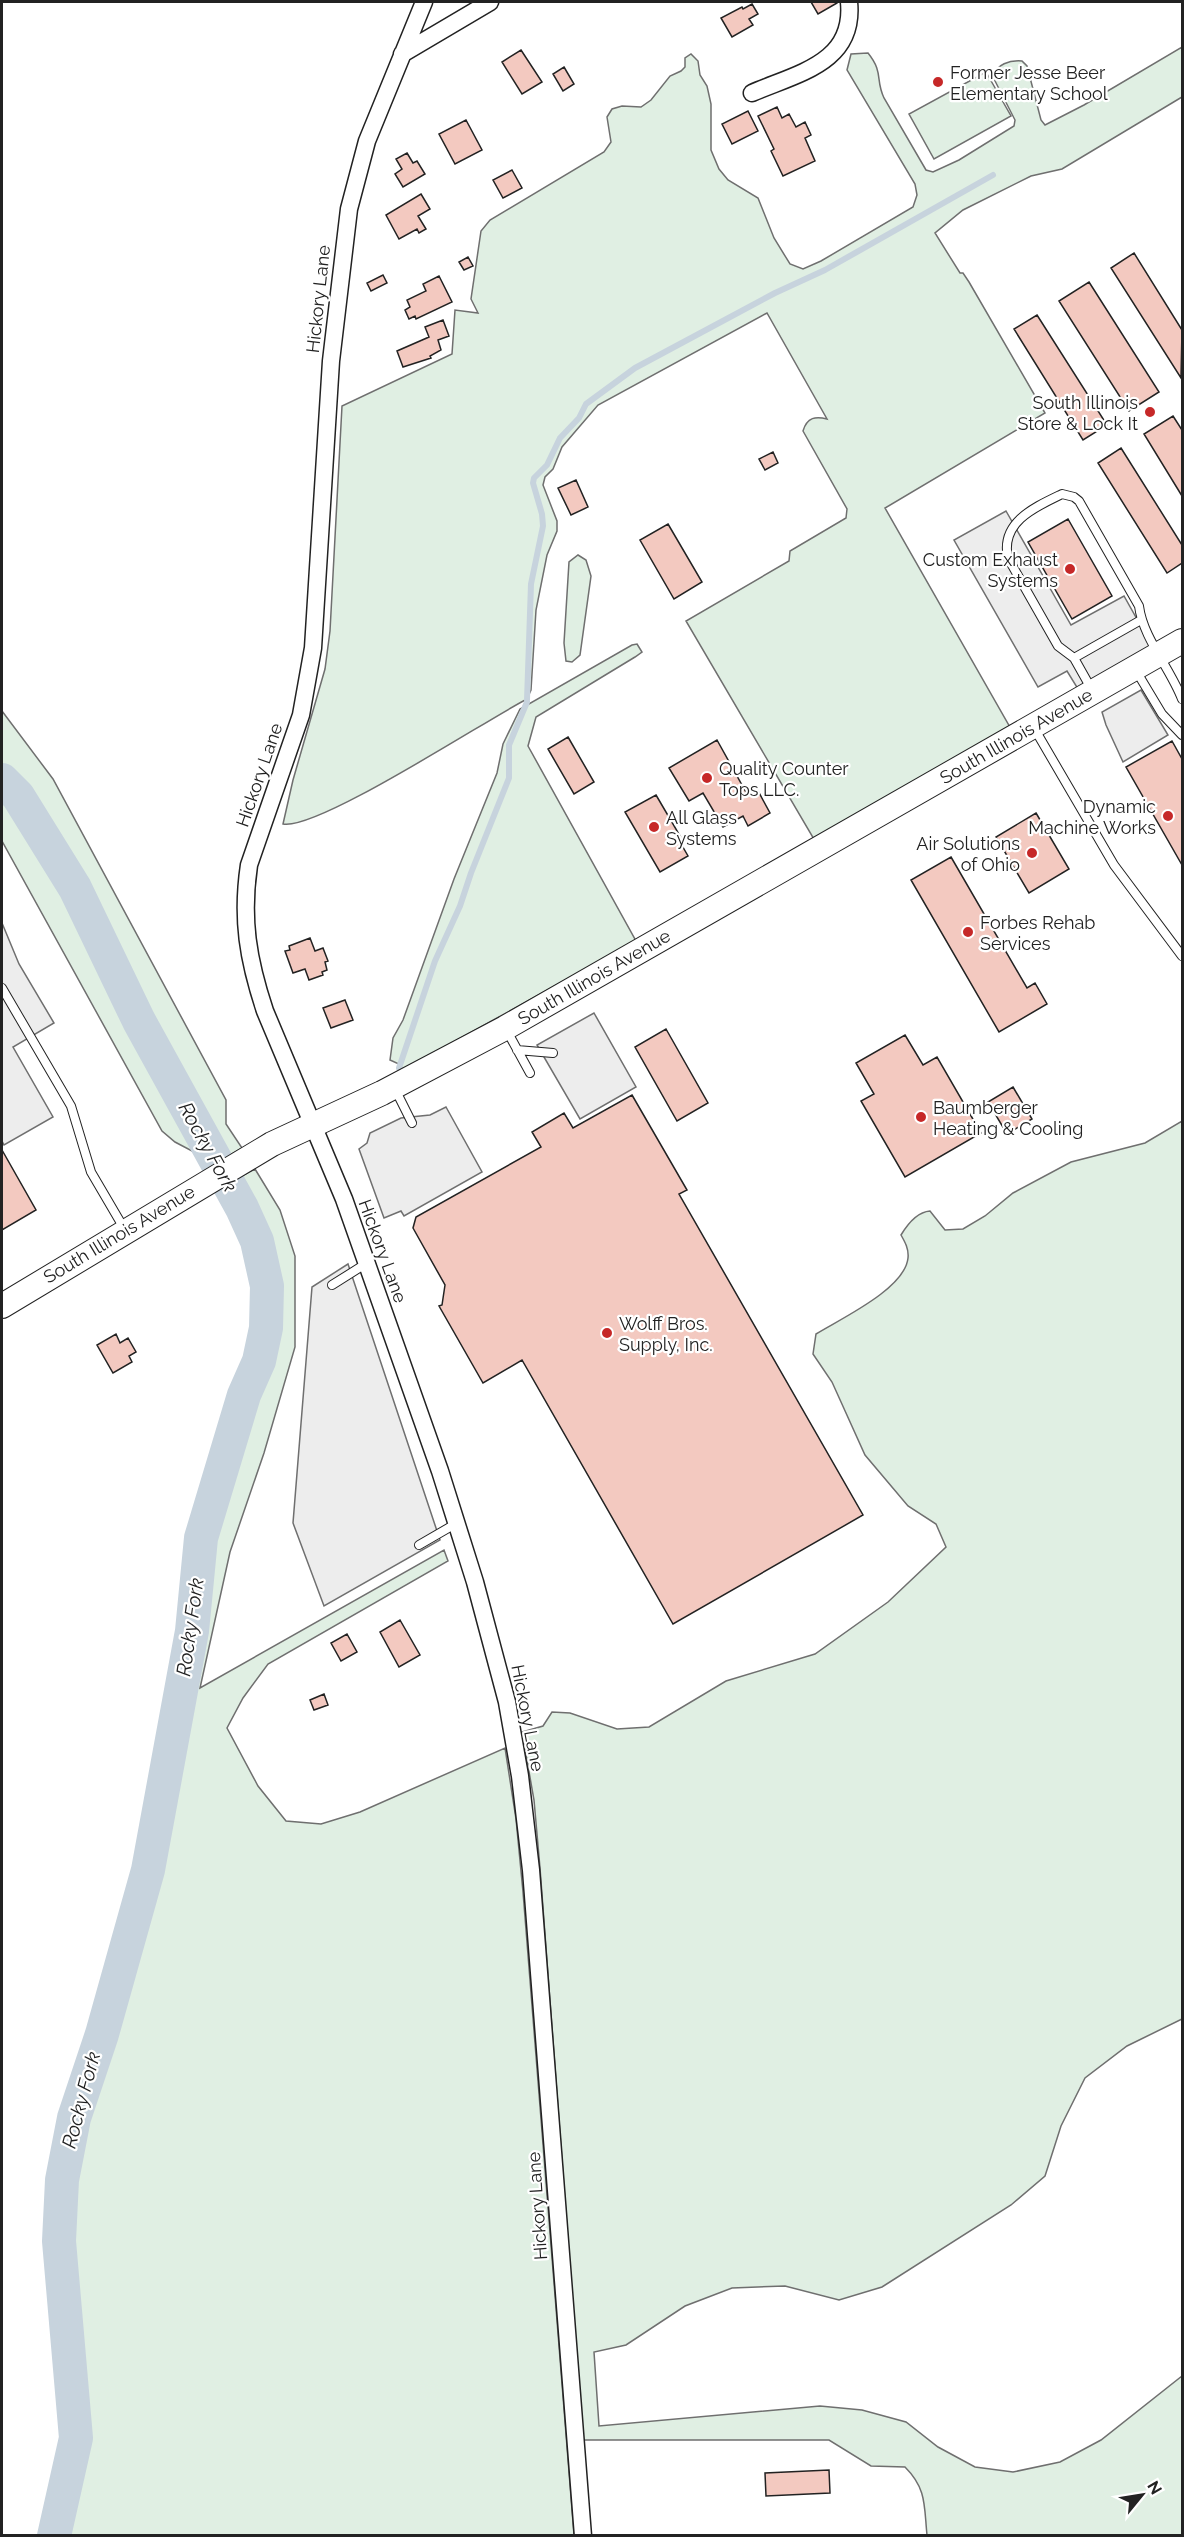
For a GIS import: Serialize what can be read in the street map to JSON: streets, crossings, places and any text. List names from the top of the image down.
{
  "streets": {
    "main road": ["South Illinois Avenue"],
    "street": ["Hickory Lane"]
  },
  "crossings": [
    ["Hickory Lane", "South Illinois Avenue"]
  ],
  "water": ["Rocky Fork"],
  "places": [
    "Former Jesse Beer Elementary School",
    "South Illinois Store & Lock It",
    "Custom Exhaust Systems",
    "Quality Counter Tops LLC.",
    "Dynamic Machine Works",
    "All Glass Systems",
    "Air Solutions of Ohio",
    "Forbes Rehab Services",
    "Baumberger Heating & Cooling",
    "Wolff Bros. Supply, Inc."
  ],
  "north": "top right"
}
